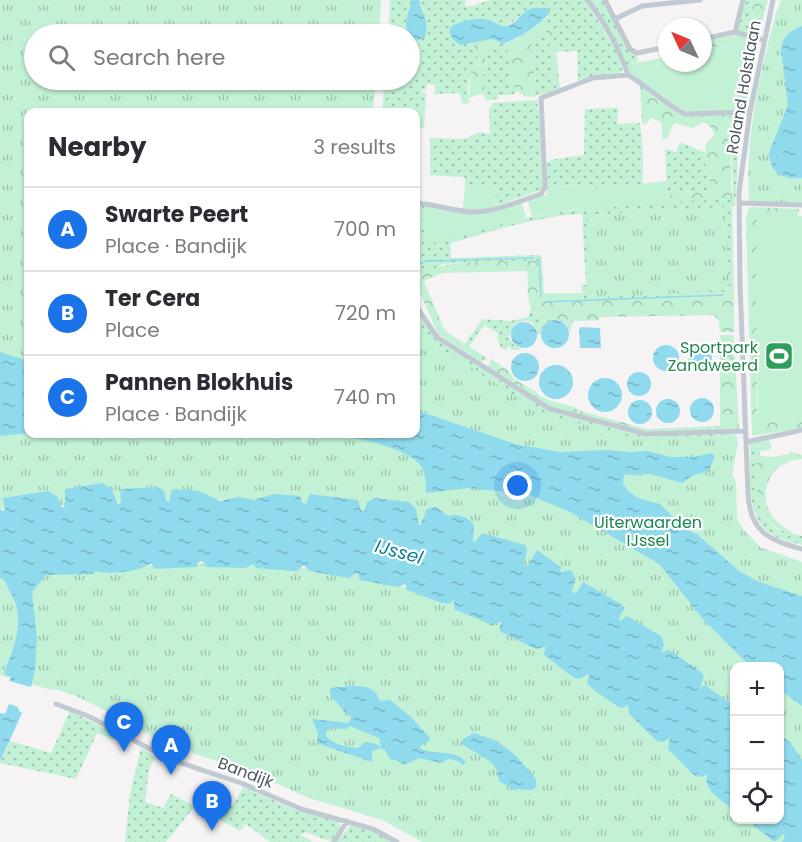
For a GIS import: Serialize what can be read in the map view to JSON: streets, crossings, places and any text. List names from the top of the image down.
{
  "streets": {
    "street": ["Roland Holstlaan", "Bandijk"]
  },
  "water": ["IJssel"],
  "parks": ["Uiterwaarden IJssel"],
  "places": {
    "sports": ["Sportpark Zandweerd"]
  },
  "north": "top left",
  "page": {
    "search": "Search here",
    "heading": ["Nearby", "3 results"],
    "list": [
      {
        "mark": "A",
        "name": "Swarte Peert",
        "note": "Place · Bandijk",
        "value": "700 m"
      },
      {
        "mark": "B",
        "name": "Ter Cera",
        "note": "Place",
        "value": "720 m"
      },
      {
        "mark": "C",
        "name": "Pannen Blokhuis",
        "note": "Place · Bandijk",
        "value": "740 m"
      }
    ],
    "map_buttons": ["+", "−"],
    "pins": ["C", "A", "B"]
  }
}
